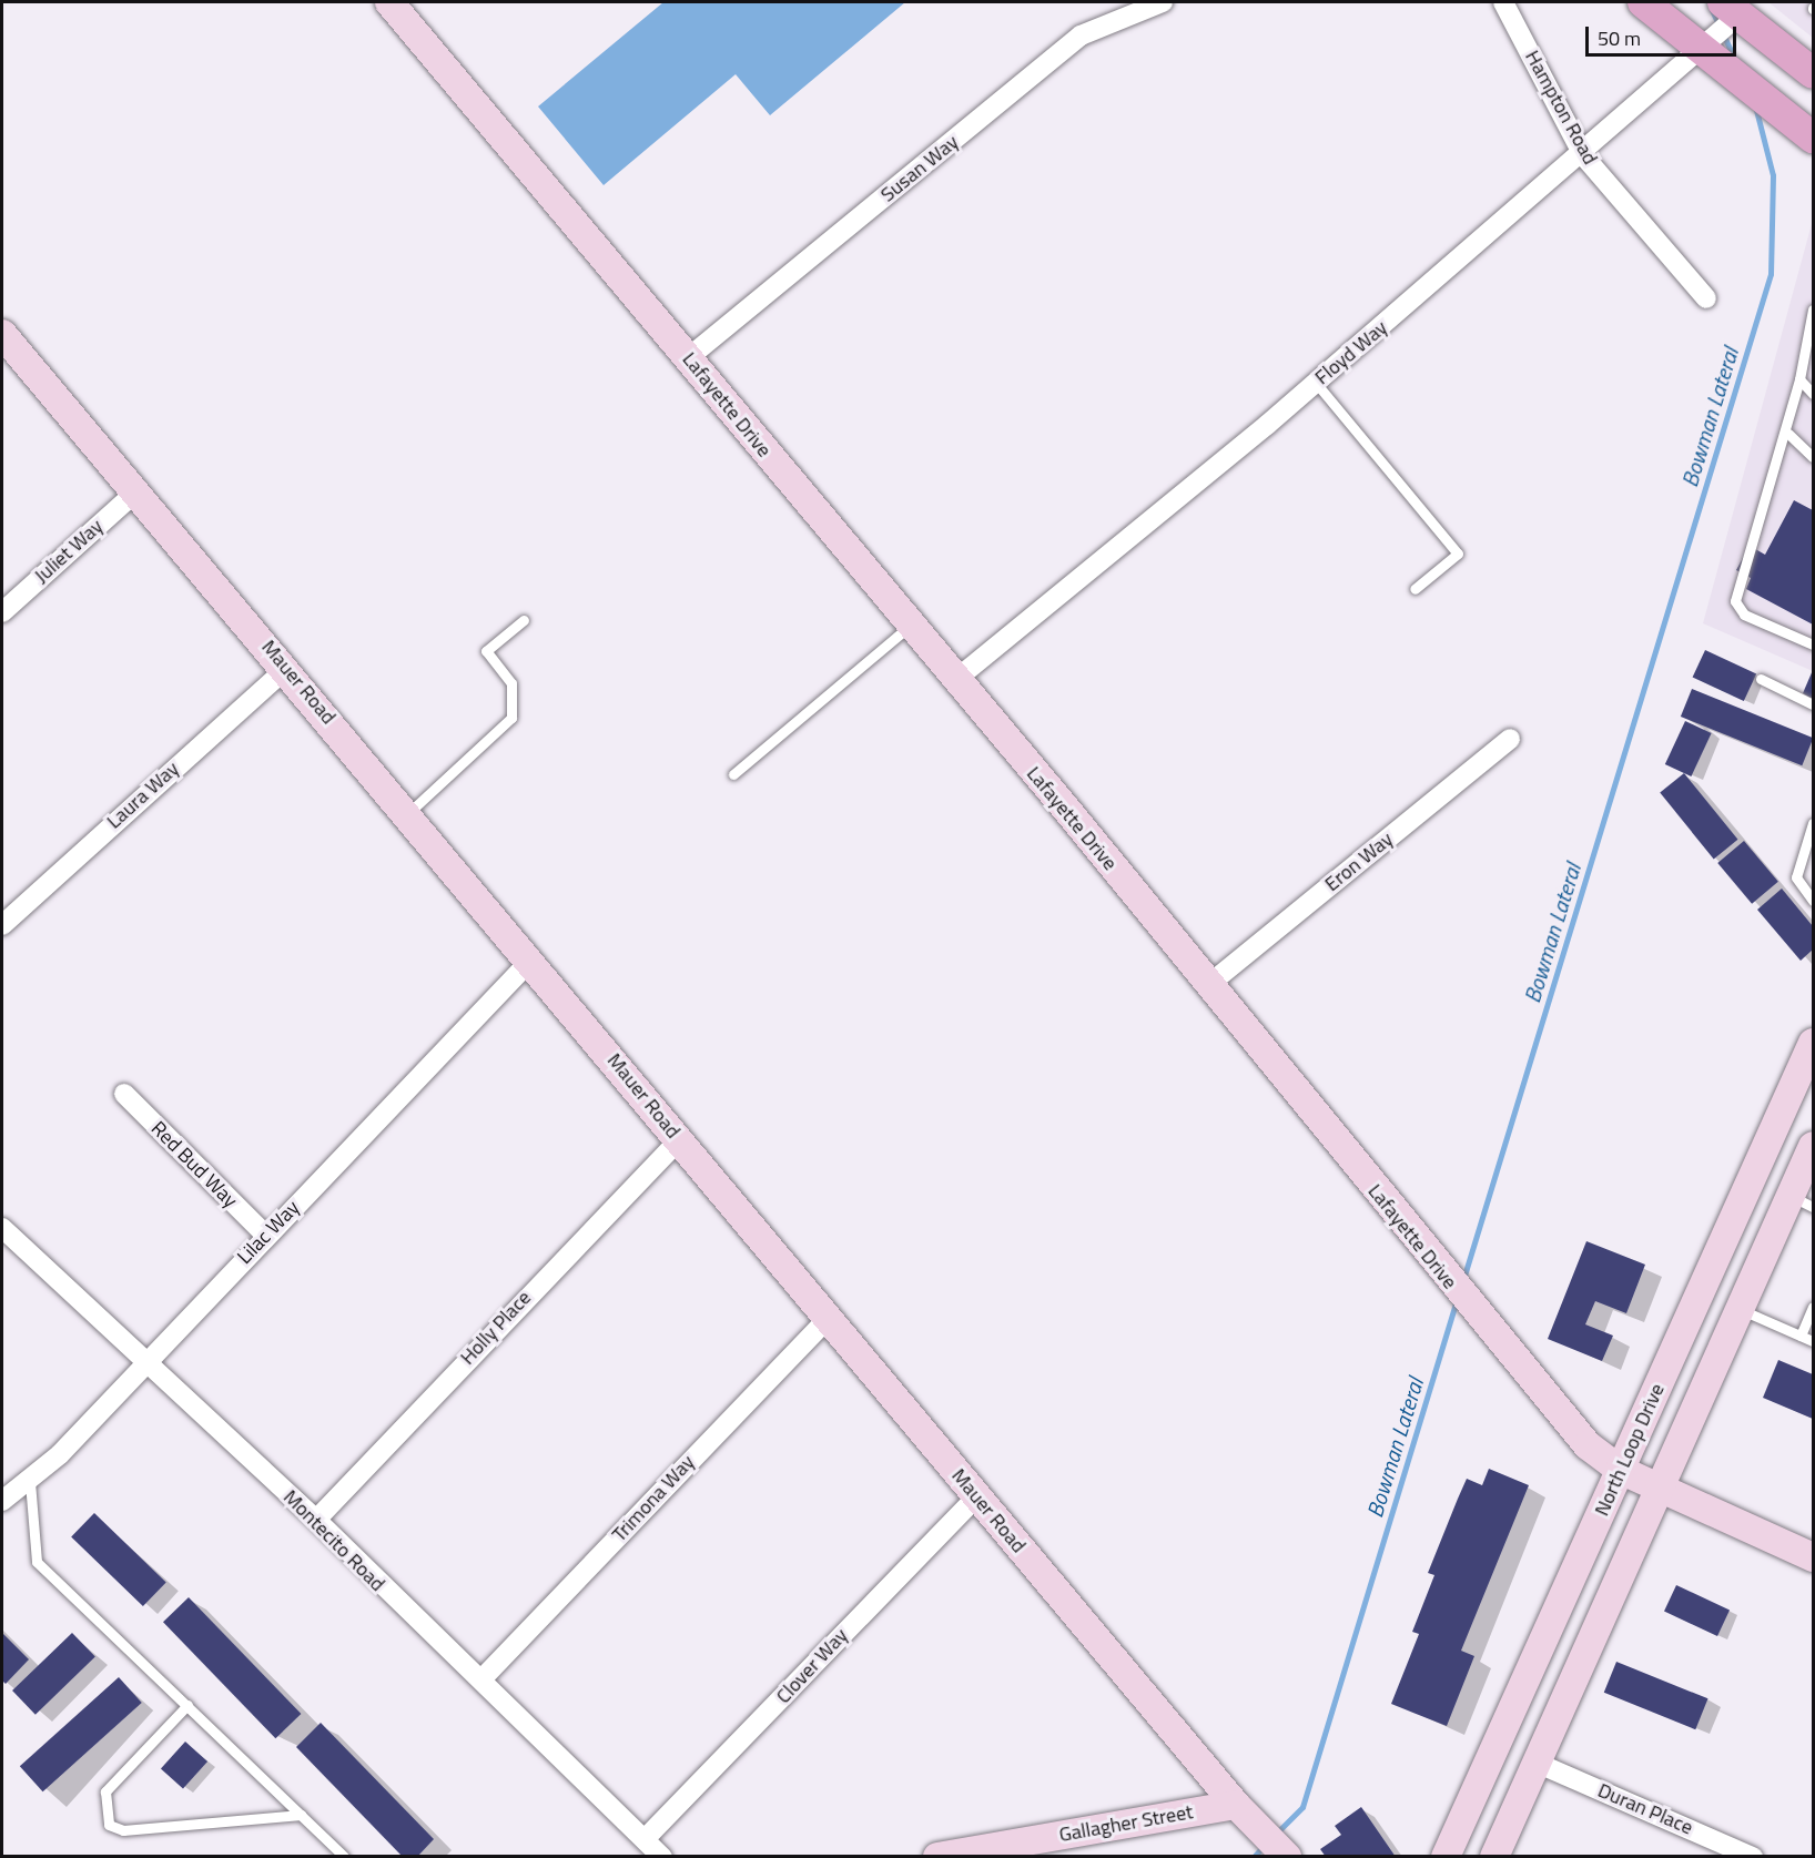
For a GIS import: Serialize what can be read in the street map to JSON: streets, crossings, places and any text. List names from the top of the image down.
{
  "streets": {
    "street": [
      "Hampton Road",
      "Susan Way",
      "Floyd Way",
      "Lafayette Drive",
      "Juliet Way",
      "Mauer Road",
      "Laura Way",
      "Eron Way",
      "Red Bud Way",
      "Lilac Way",
      "Holly Place",
      "North Loop Drive",
      "Trimona Way",
      "Montecito Road",
      "Clover Way",
      "Duran Place",
      "Gallagher Street"
    ]
  },
  "crossings": [
    ["Hampton Road", "Floyd Way"],
    ["Susan Way", "Lafayette Drive"],
    ["Floyd Way", "Lafayette Drive"],
    ["Lafayette Drive", "Eron Way"],
    ["Lafayette Drive", "North Loop Drive"],
    ["Juliet Way", "Mauer Road"],
    ["Mauer Road", "Laura Way"],
    ["Mauer Road", "Lilac Way"],
    ["Mauer Road", "Holly Place"],
    ["Mauer Road", "Trimona Way"],
    ["Mauer Road", "Clover Way"],
    ["Mauer Road", "Gallagher Street"],
    ["Red Bud Way", "Lilac Way"],
    ["Lilac Way", "Montecito Road"],
    ["Holly Place", "Montecito Road"],
    ["North Loop Drive", "Duran Place"],
    ["Trimona Way", "Montecito Road"],
    ["Montecito Road", "Clover Way"]
  ],
  "water": ["Bowman Lateral"],
  "scale_bar": "50 m"
}
